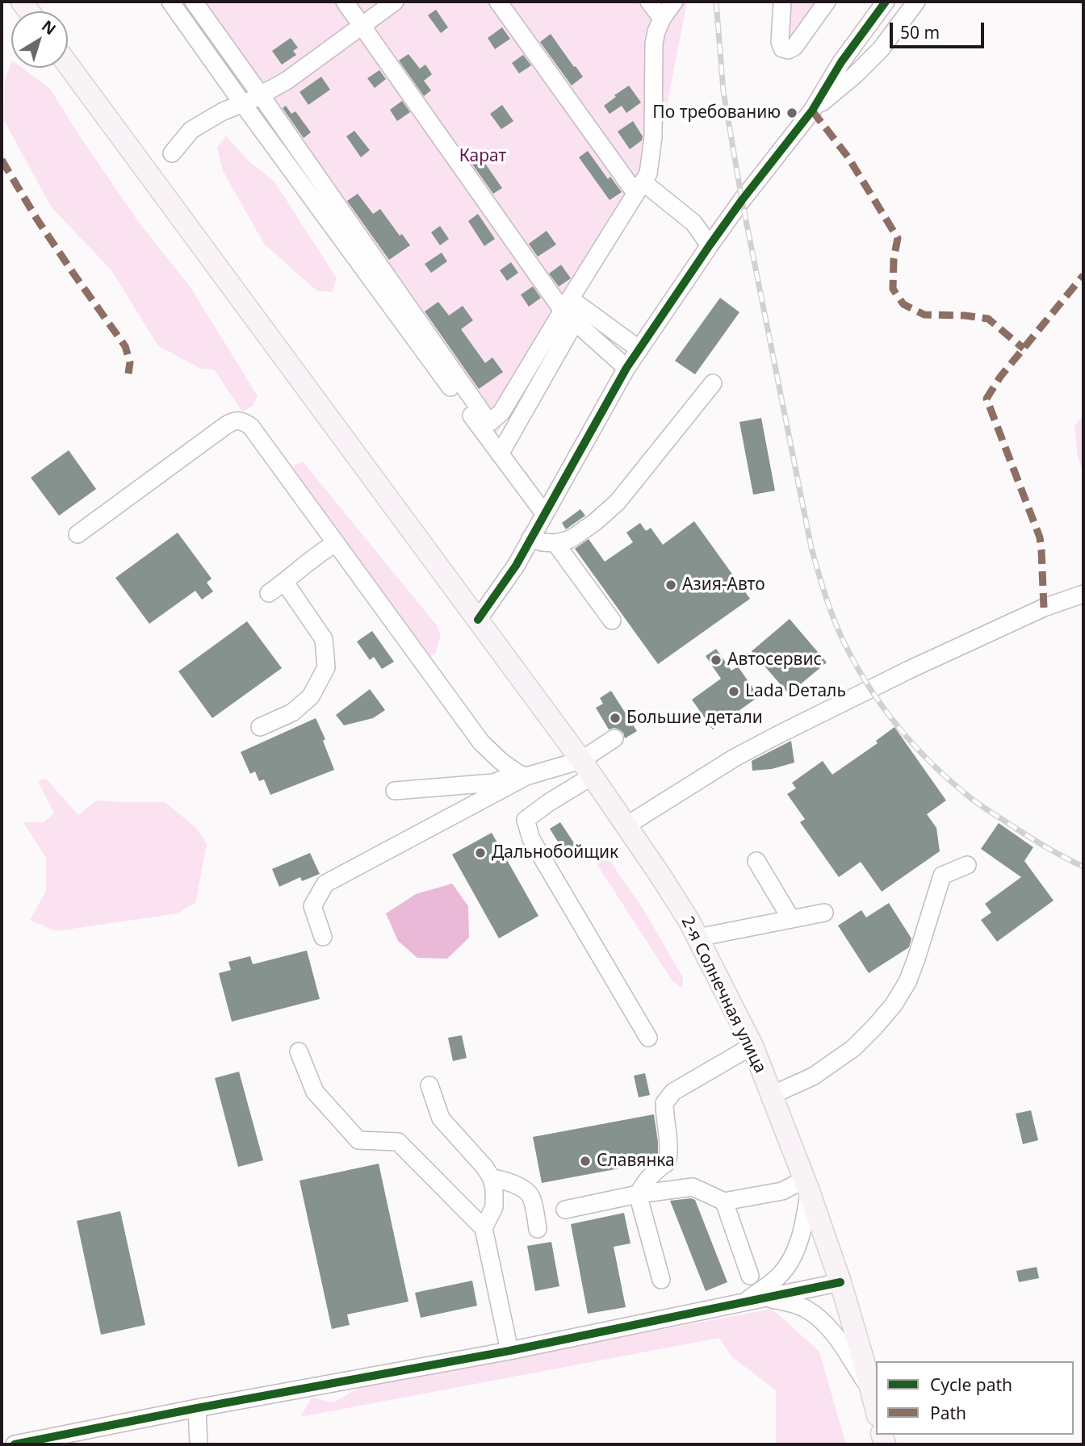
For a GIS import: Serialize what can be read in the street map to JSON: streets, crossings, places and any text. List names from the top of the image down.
{
  "streets": {
    "main road": ["2-я Солнечная улица"]
  },
  "parks": ["Карат"],
  "places": [
    "По требованию",
    "Азия-Авто",
    "Автосервис",
    "Lada Dеталь",
    "Большие детали",
    "Дальнобойщик",
    "Славянка"
  ],
  "legend": ["Cycle path", "Path"],
  "scale_bar": "50 m",
  "north": "top right"
}
